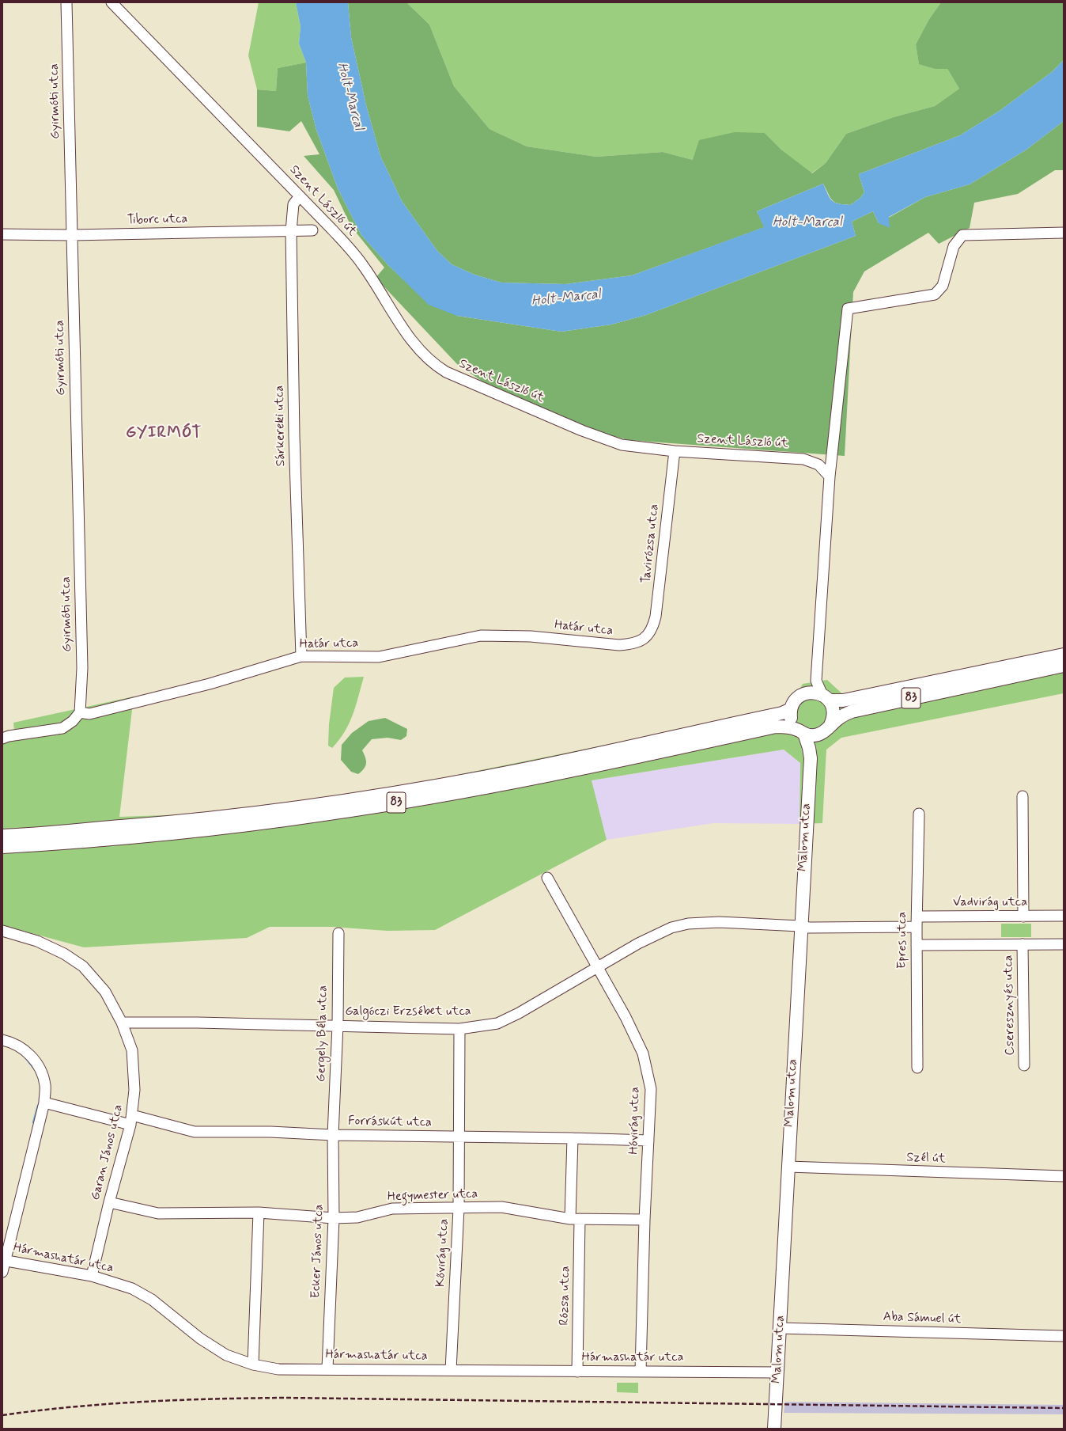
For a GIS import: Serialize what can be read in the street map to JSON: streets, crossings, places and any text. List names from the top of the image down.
{
  "streets": {
    "main road": ["83", "Malom utca"],
    "street": [
      "Gyirmóti utca",
      "Szent László út",
      "Tiborc utca",
      "Sárkereki utca",
      "Tavirózsa utca",
      "Határ utca",
      "Vadvirág utca",
      "Epres utca",
      "Cseresznyés utca",
      "Galgóczi Erzsébet utca",
      "Gergely Béla utca",
      "Hóvirág utca",
      "Forráskút utca",
      "Garan János utca",
      "Szél út",
      "Hegymester utca",
      "Ecker János utca",
      "Kővirág utca",
      "Hármashatár utca",
      "Rózsa utca",
      "Aba Sámuel út"
    ]
  },
  "crossings": [
    ["Gyirmóti utca", "Tiborc utca"],
    ["Gyirmóti utca", "Határ utca"],
    ["Szent László út", "Sárkereki utca"],
    ["Szent László út", "Tavirózsa utca"],
    ["Tiborc utca", "Sárkereki utca"],
    ["Sárkereki utca", "Határ utca"],
    ["Tavirózsa utca", "Határ utca"],
    ["Malom utca", "Vadvirág utca"],
    ["Malom utca", "Galgóczi Erzsébet utca"],
    ["Malom utca", "Szél út"],
    ["Malom utca", "Hármashatár utca"],
    ["Malom utca", "Aba Sámuel út"],
    ["Vadvirág utca", "Epres utca"],
    ["Vadvirág utca", "Galgóczi Erzsébet utca"],
    ["Galgóczi Erzsébet utca", "Gergely Béla utca"],
    ["Galgóczi Erzsébet utca", "Hóvirág utca"],
    ["Galgóczi Erzsébet utca", "Garan János utca"],
    ["Galgóczi Erzsébet utca", "Kővirág utca"],
    ["Gergely Béla utca", "Forráskút utca"],
    ["Gergely Béla utca", "Ecker János utca"],
    ["Hóvirág utca", "Forráskút utca"],
    ["Hóvirág utca", "Hegymester utca"],
    ["Hóvirág utca", "Hármashatár utca"],
    ["Forráskút utca", "Garan János utca"],
    ["Forráskút utca", "Ecker János utca"],
    ["Forráskút utca", "Kővirág utca"],
    ["Forráskút utca", "Rózsa utca"],
    ["Garan János utca", "Hegymester utca"],
    ["Garan János utca", "Hármashatár utca"],
    ["Hegymester utca", "Ecker János utca"],
    ["Hegymester utca", "Kővirág utca"],
    ["Hegymester utca", "Rózsa utca"],
    ["Ecker János utca", "Hármashatár utca"],
    ["Kővirág utca", "Hármashatár utca"],
    ["Hármashatár utca", "Rózsa utca"]
  ],
  "districts": ["GYIRMÓT"],
  "water": ["Holt-Marcal"]
}
